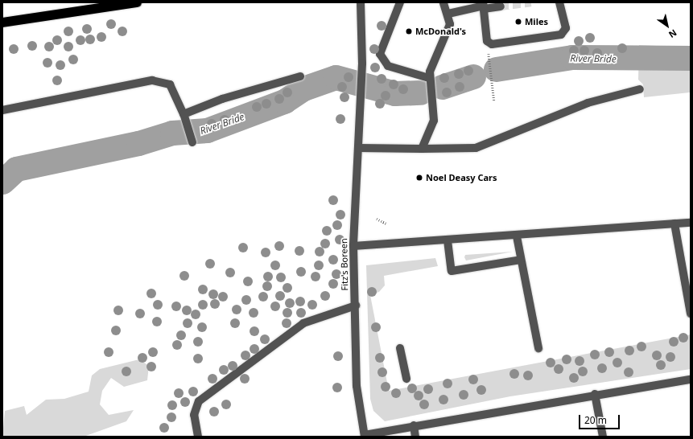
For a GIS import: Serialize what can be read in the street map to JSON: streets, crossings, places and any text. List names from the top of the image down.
{
  "streets": {
    "street": ["Fitz's Boreen"]
  },
  "water": ["River Bride"],
  "places": ["Miles", "McDonald's", "Noel Deasy Cars"],
  "scale_bar": "20 m",
  "north": "bottom right"
}
